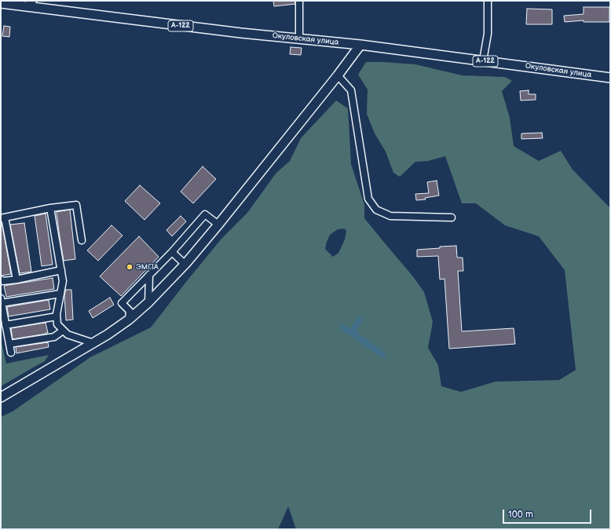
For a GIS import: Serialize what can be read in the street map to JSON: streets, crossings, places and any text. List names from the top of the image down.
{
  "streets": {
    "main road": ["А-122", "Окуловская улица"]
  },
  "places": ["ЭМПА"],
  "scale_bar": "100 m"
}
